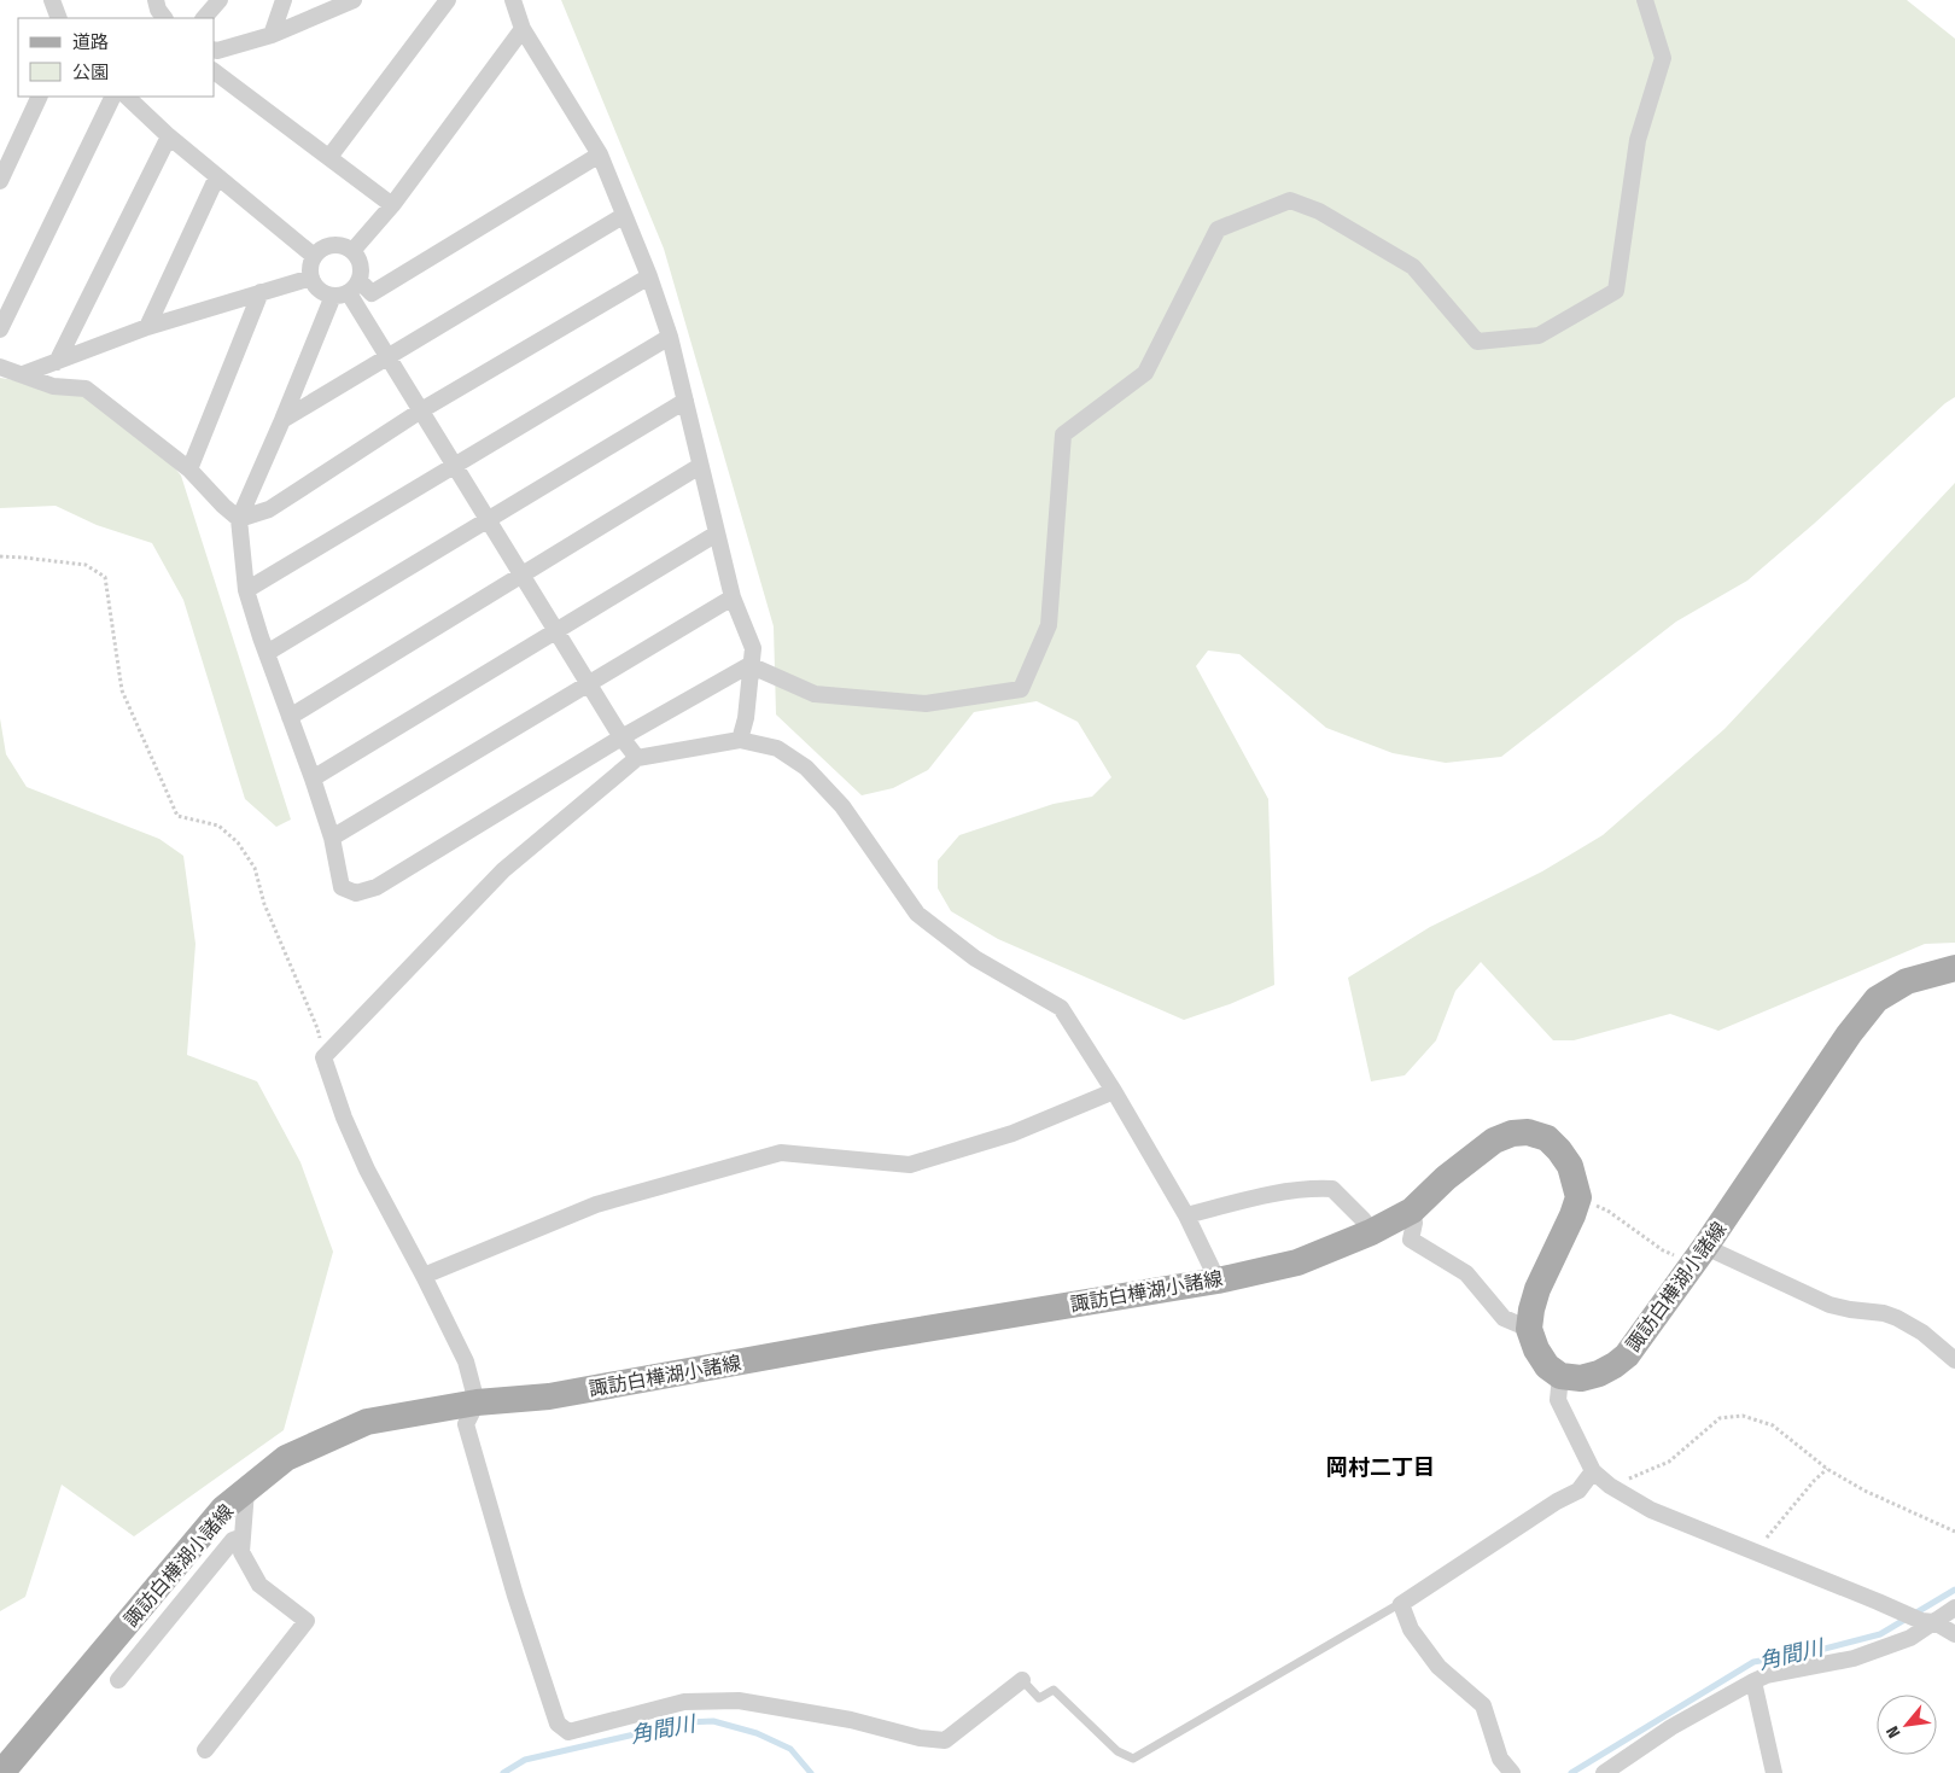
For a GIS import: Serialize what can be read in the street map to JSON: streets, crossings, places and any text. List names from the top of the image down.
{
  "streets": {
    "main road": ["諏訪白樺湖小諸線"]
  },
  "districts": ["岡村二丁目"],
  "water": ["角間川"],
  "legend": ["道路", "公園"],
  "north": "bottom left"
}
